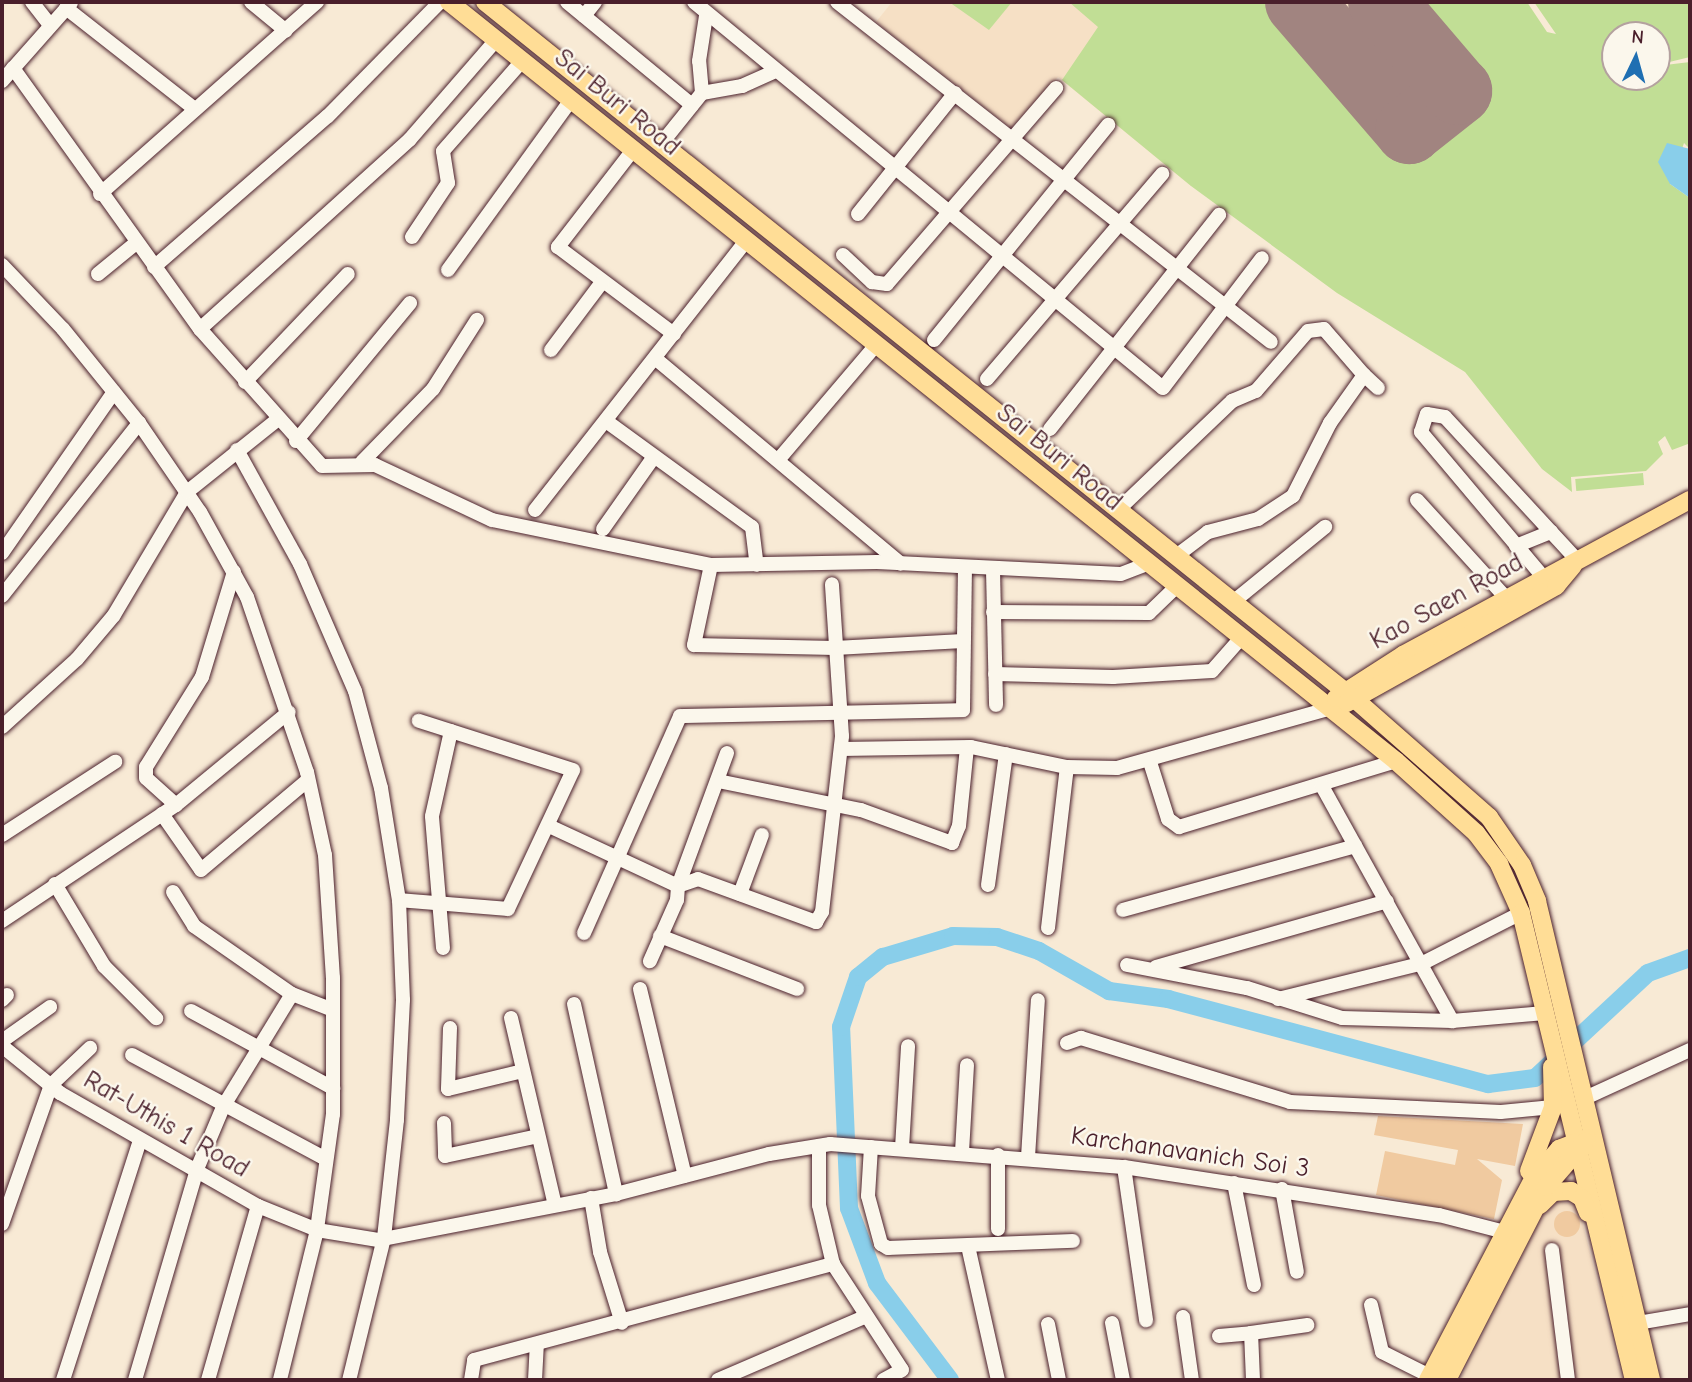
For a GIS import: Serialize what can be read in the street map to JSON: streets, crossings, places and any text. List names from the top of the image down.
{
  "streets": {
    "main road": ["Sai Buri Road", "Kao Saen Road"],
    "street": ["Rat-Uthis 1 Road", "Karchanavanich Soi 3"]
  },
  "crossings": [
    ["Sai Buri Road", "Kao Saen Road"],
    ["Rat-Uthis 1 Road", "Karchanavanich Soi 3"]
  ],
  "north": "top"
}
